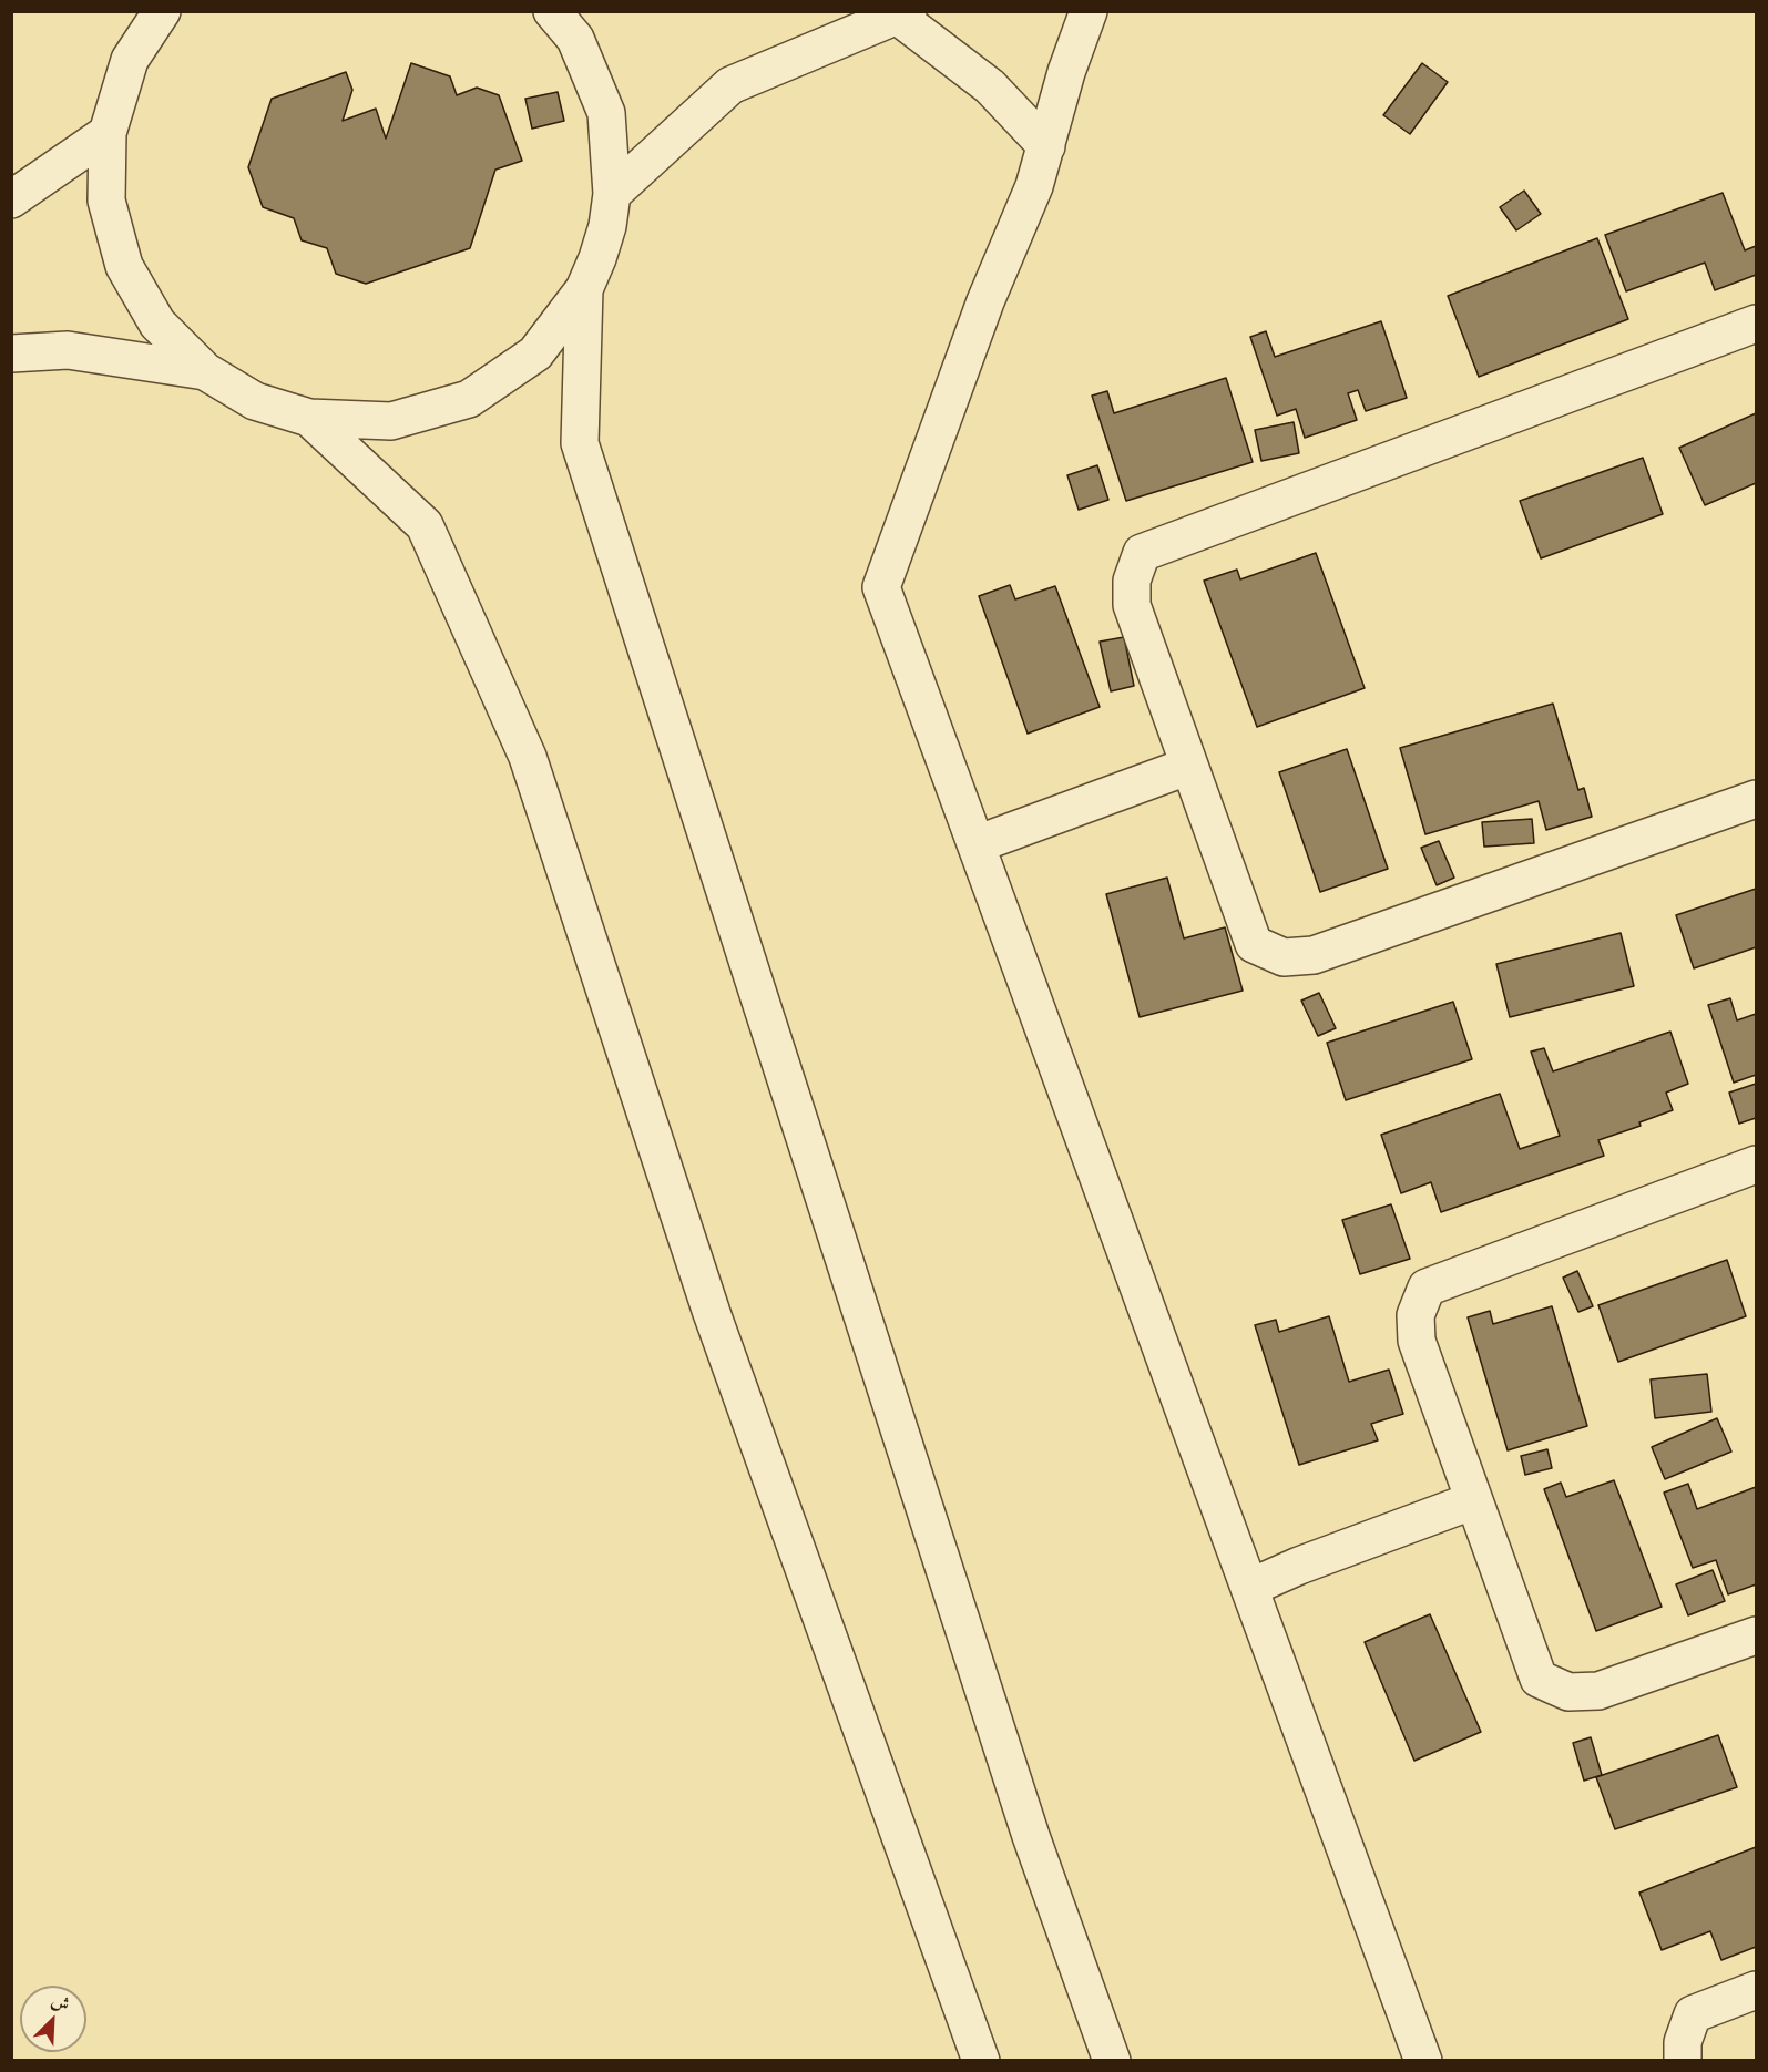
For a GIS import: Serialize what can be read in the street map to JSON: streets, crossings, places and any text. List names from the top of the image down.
{
  "north": "top right"
}
